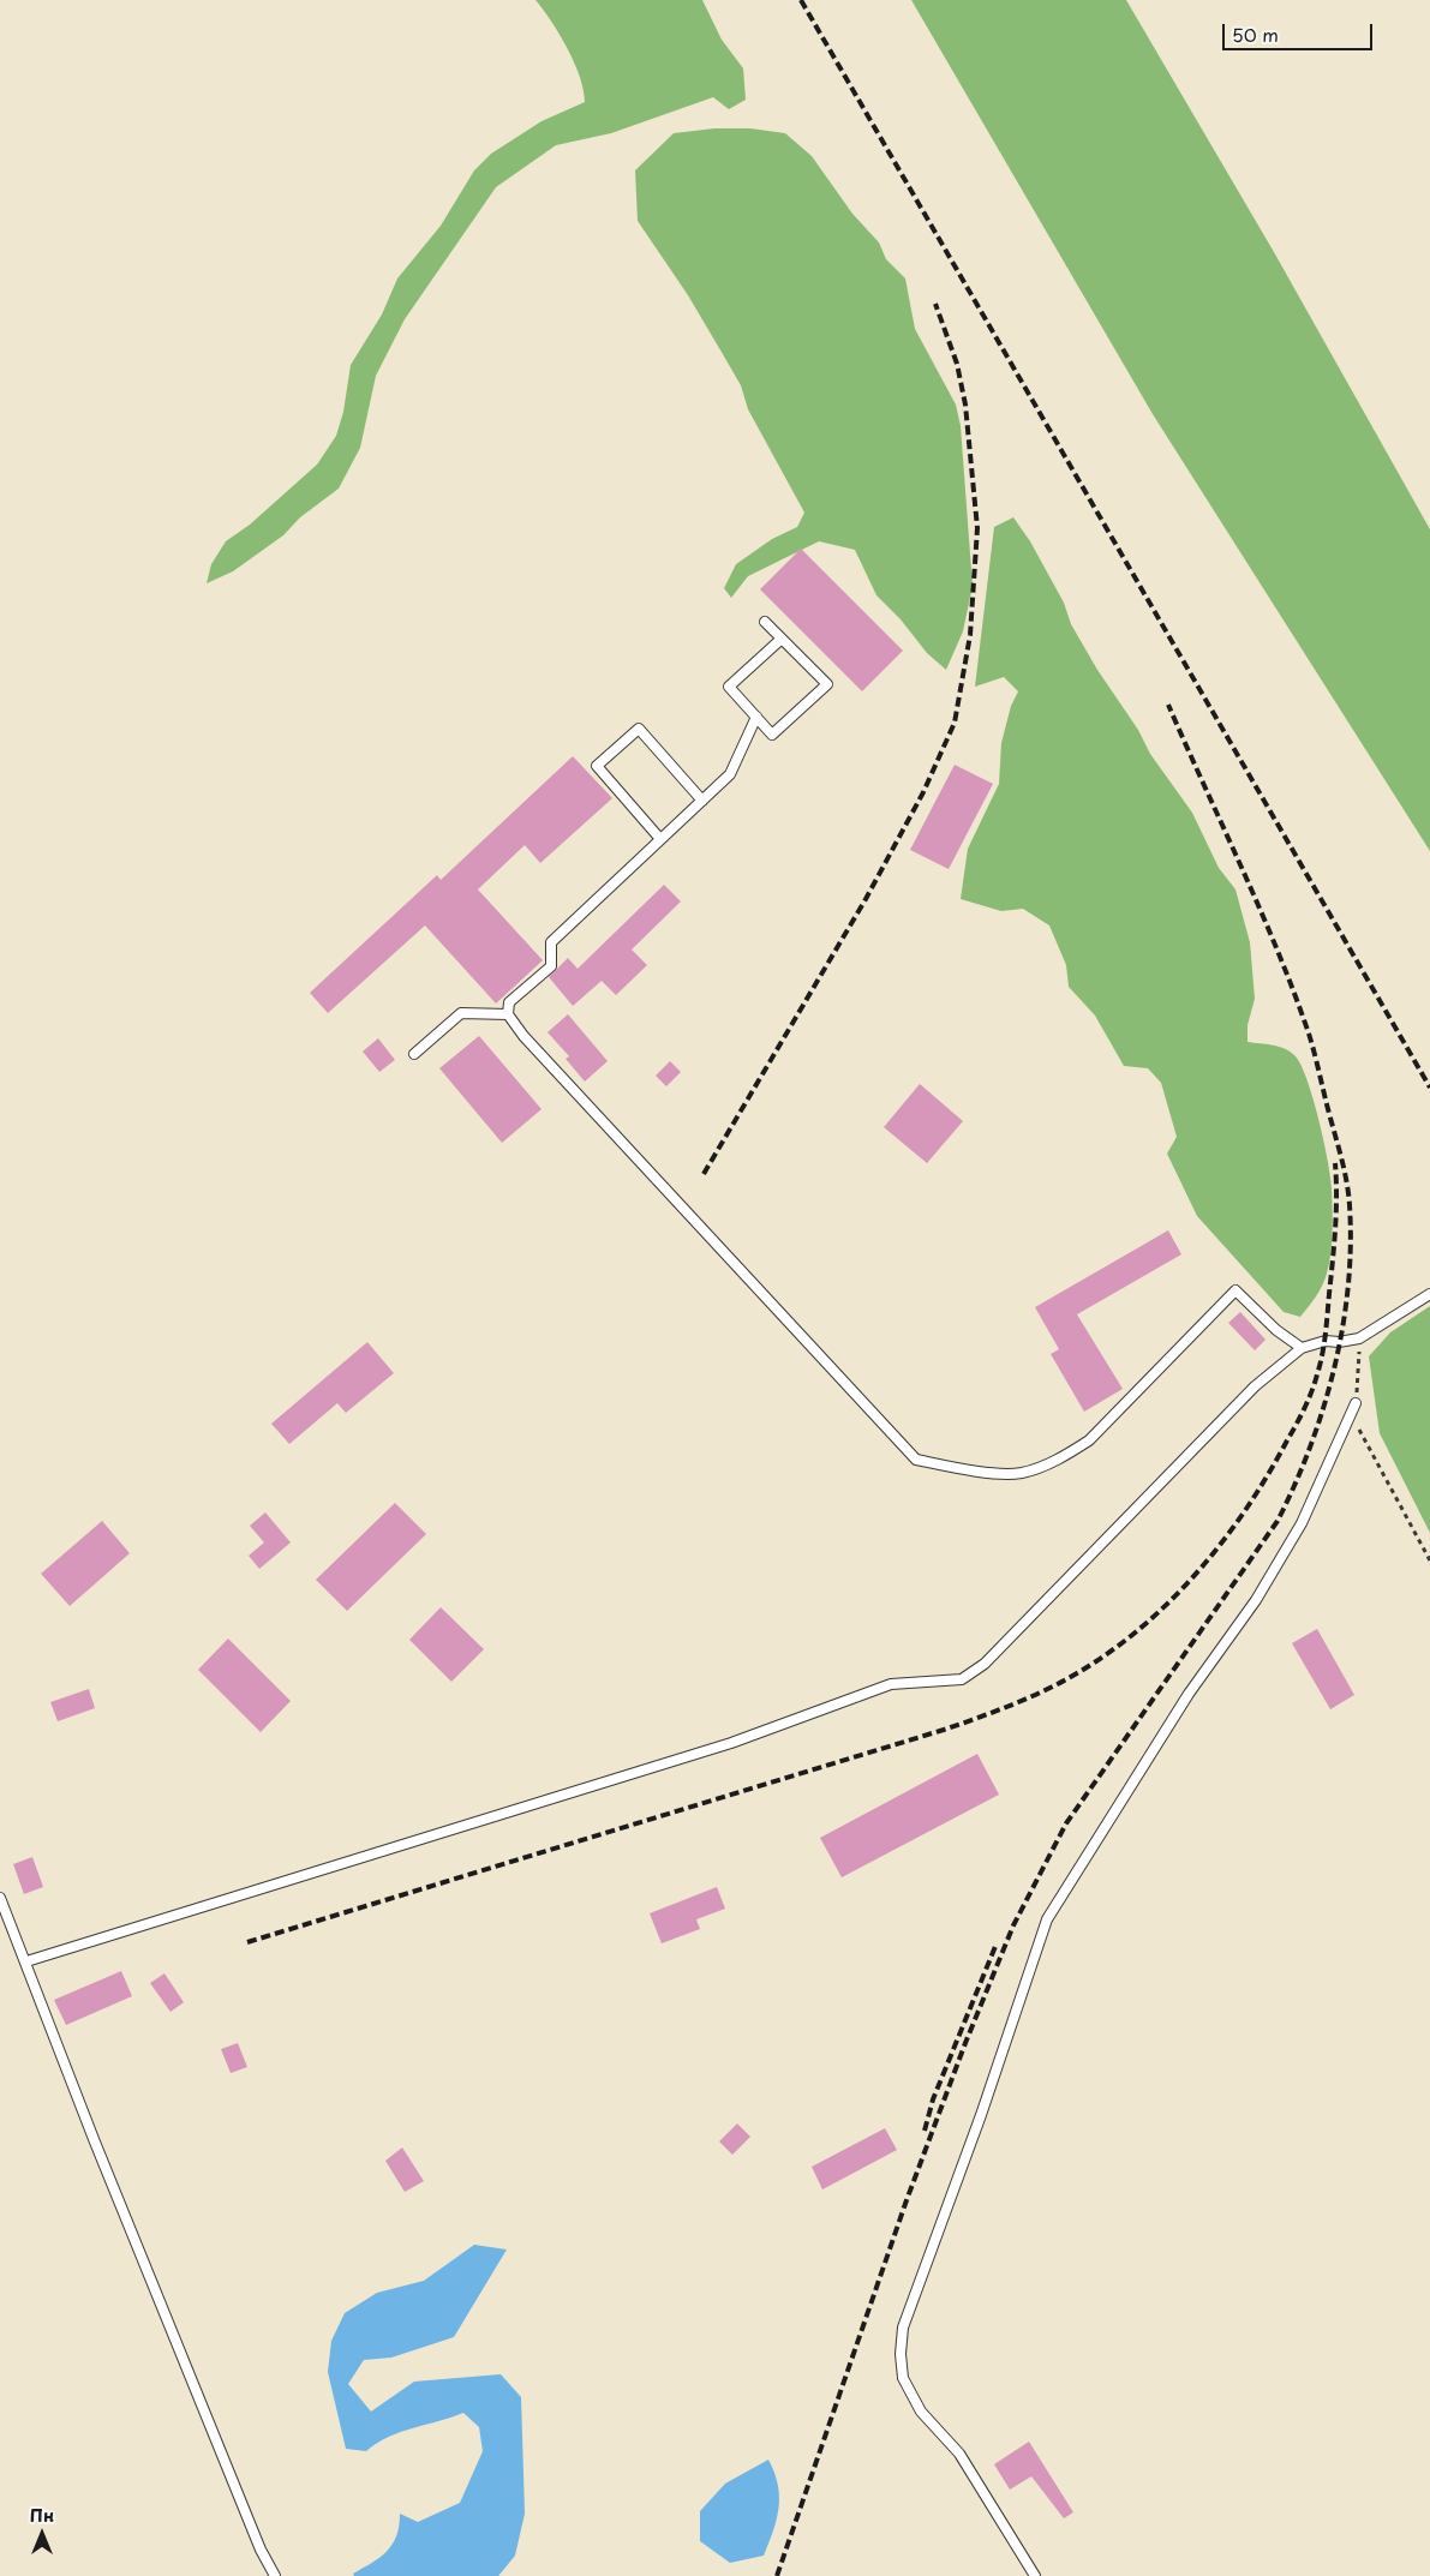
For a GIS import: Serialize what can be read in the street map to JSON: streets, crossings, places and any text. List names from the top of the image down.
{
  "scale_bar": "50 m",
  "north": "top"
}
